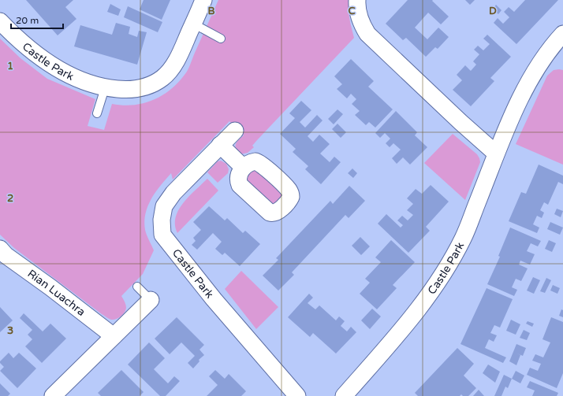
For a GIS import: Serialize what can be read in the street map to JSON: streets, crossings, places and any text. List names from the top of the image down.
{
  "streets": {
    "street": ["Castle Park", "Rian Luachra"]
  },
  "scale_bar": "20 m",
  "grid": {
    "columns": ["B", "C", "D"],
    "rows": ["1", "2", "3"]
  }
}
